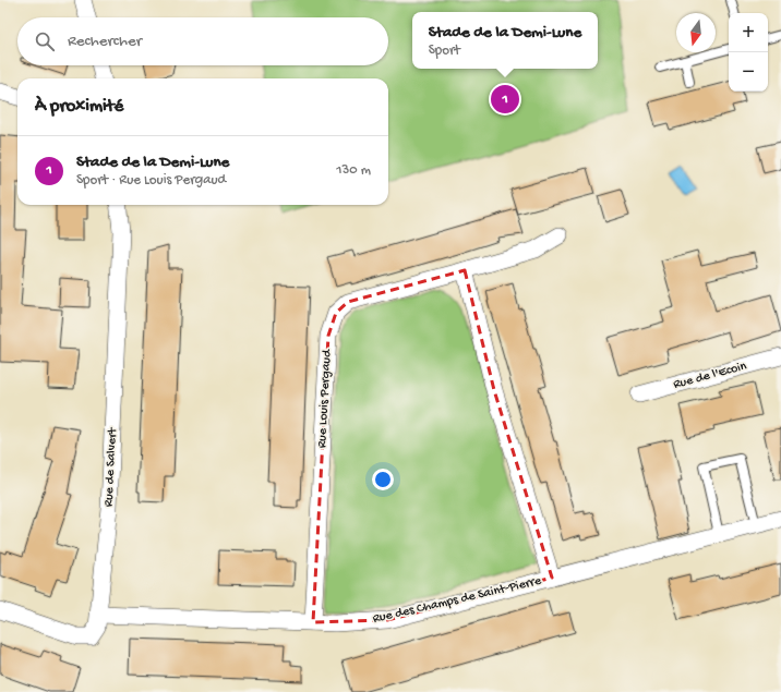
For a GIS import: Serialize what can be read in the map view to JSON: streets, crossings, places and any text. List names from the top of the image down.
{
  "streets": {
    "street": [
      "Rue de l'Ecoin",
      "Rue Louis Pergaud",
      "Rue de Salvert",
      "Rue des Champs de Saint-Pierre"
    ]
  },
  "crossings": [
    ["Rue Louis Pergaud", "Rue des Champs de Saint-Pierre"],
    ["Rue de Salvert", "Rue des Champs de Saint-Pierre"]
  ],
  "north": "bottom",
  "page": {
    "popup": ["Stade de la Demi-Lune", "Sport"],
    "map_buttons": ["+", "−"],
    "search": "Rechercher",
    "heading": "À proximité",
    "pins": "1",
    "list": [
      {
        "mark": "1",
        "name": "Stade de la Demi-Lune",
        "note": "Sport · Rue Louis Pergaud",
        "value": "130 m"
      }
    ]
  }
}
